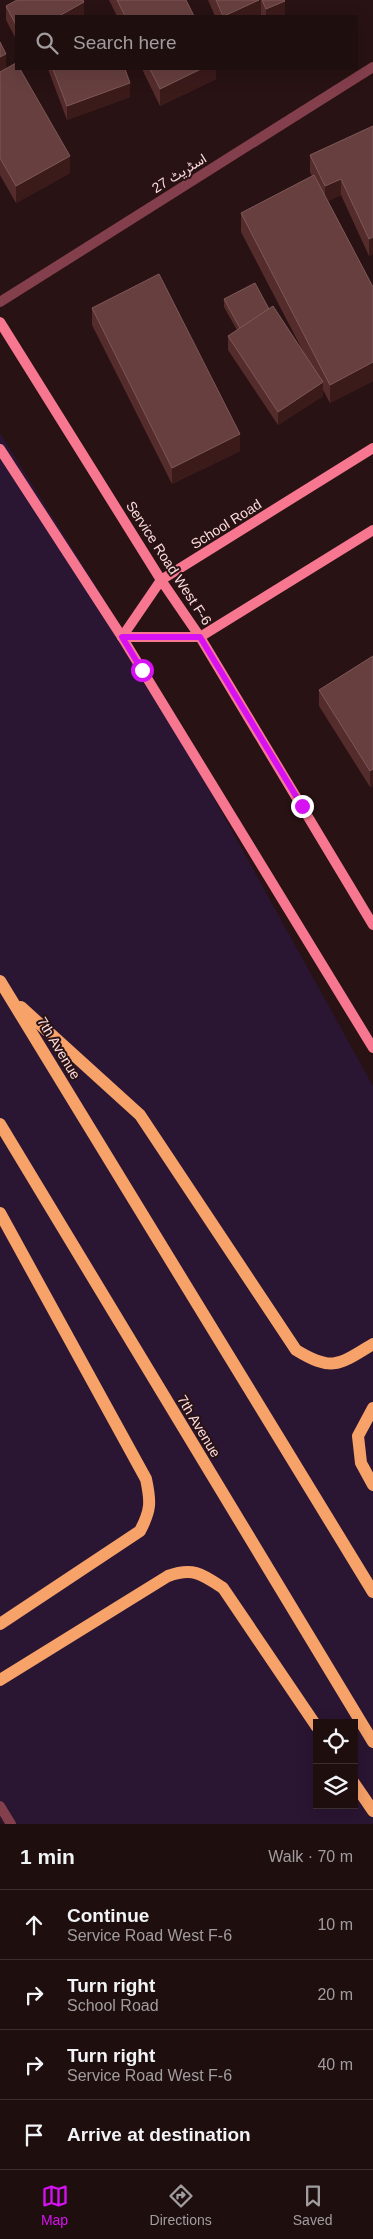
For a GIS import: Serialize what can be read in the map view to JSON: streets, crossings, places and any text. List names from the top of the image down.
{
  "streets": {
    "main road": ["7th Avenue"],
    "street": ["اسٹریٹ 27", "School Road", "Service Road West F-6"]
  },
  "crossings": [
    ["School Road", "Service Road West F-6"]
  ],
  "page": {
    "search": "Search here",
    "heading": ["1 min", "Walk · 70 m"],
    "list": [
      ["Continue", "Service Road West F-6", "10 m"],
      ["Turn right", "School Road", "20 m"],
      ["Turn right", "Service Road West F-6", "40 m"],
      "Arrive at destination"
    ],
    "nav": ["Map", "Directions", "Saved"]
  }
}
